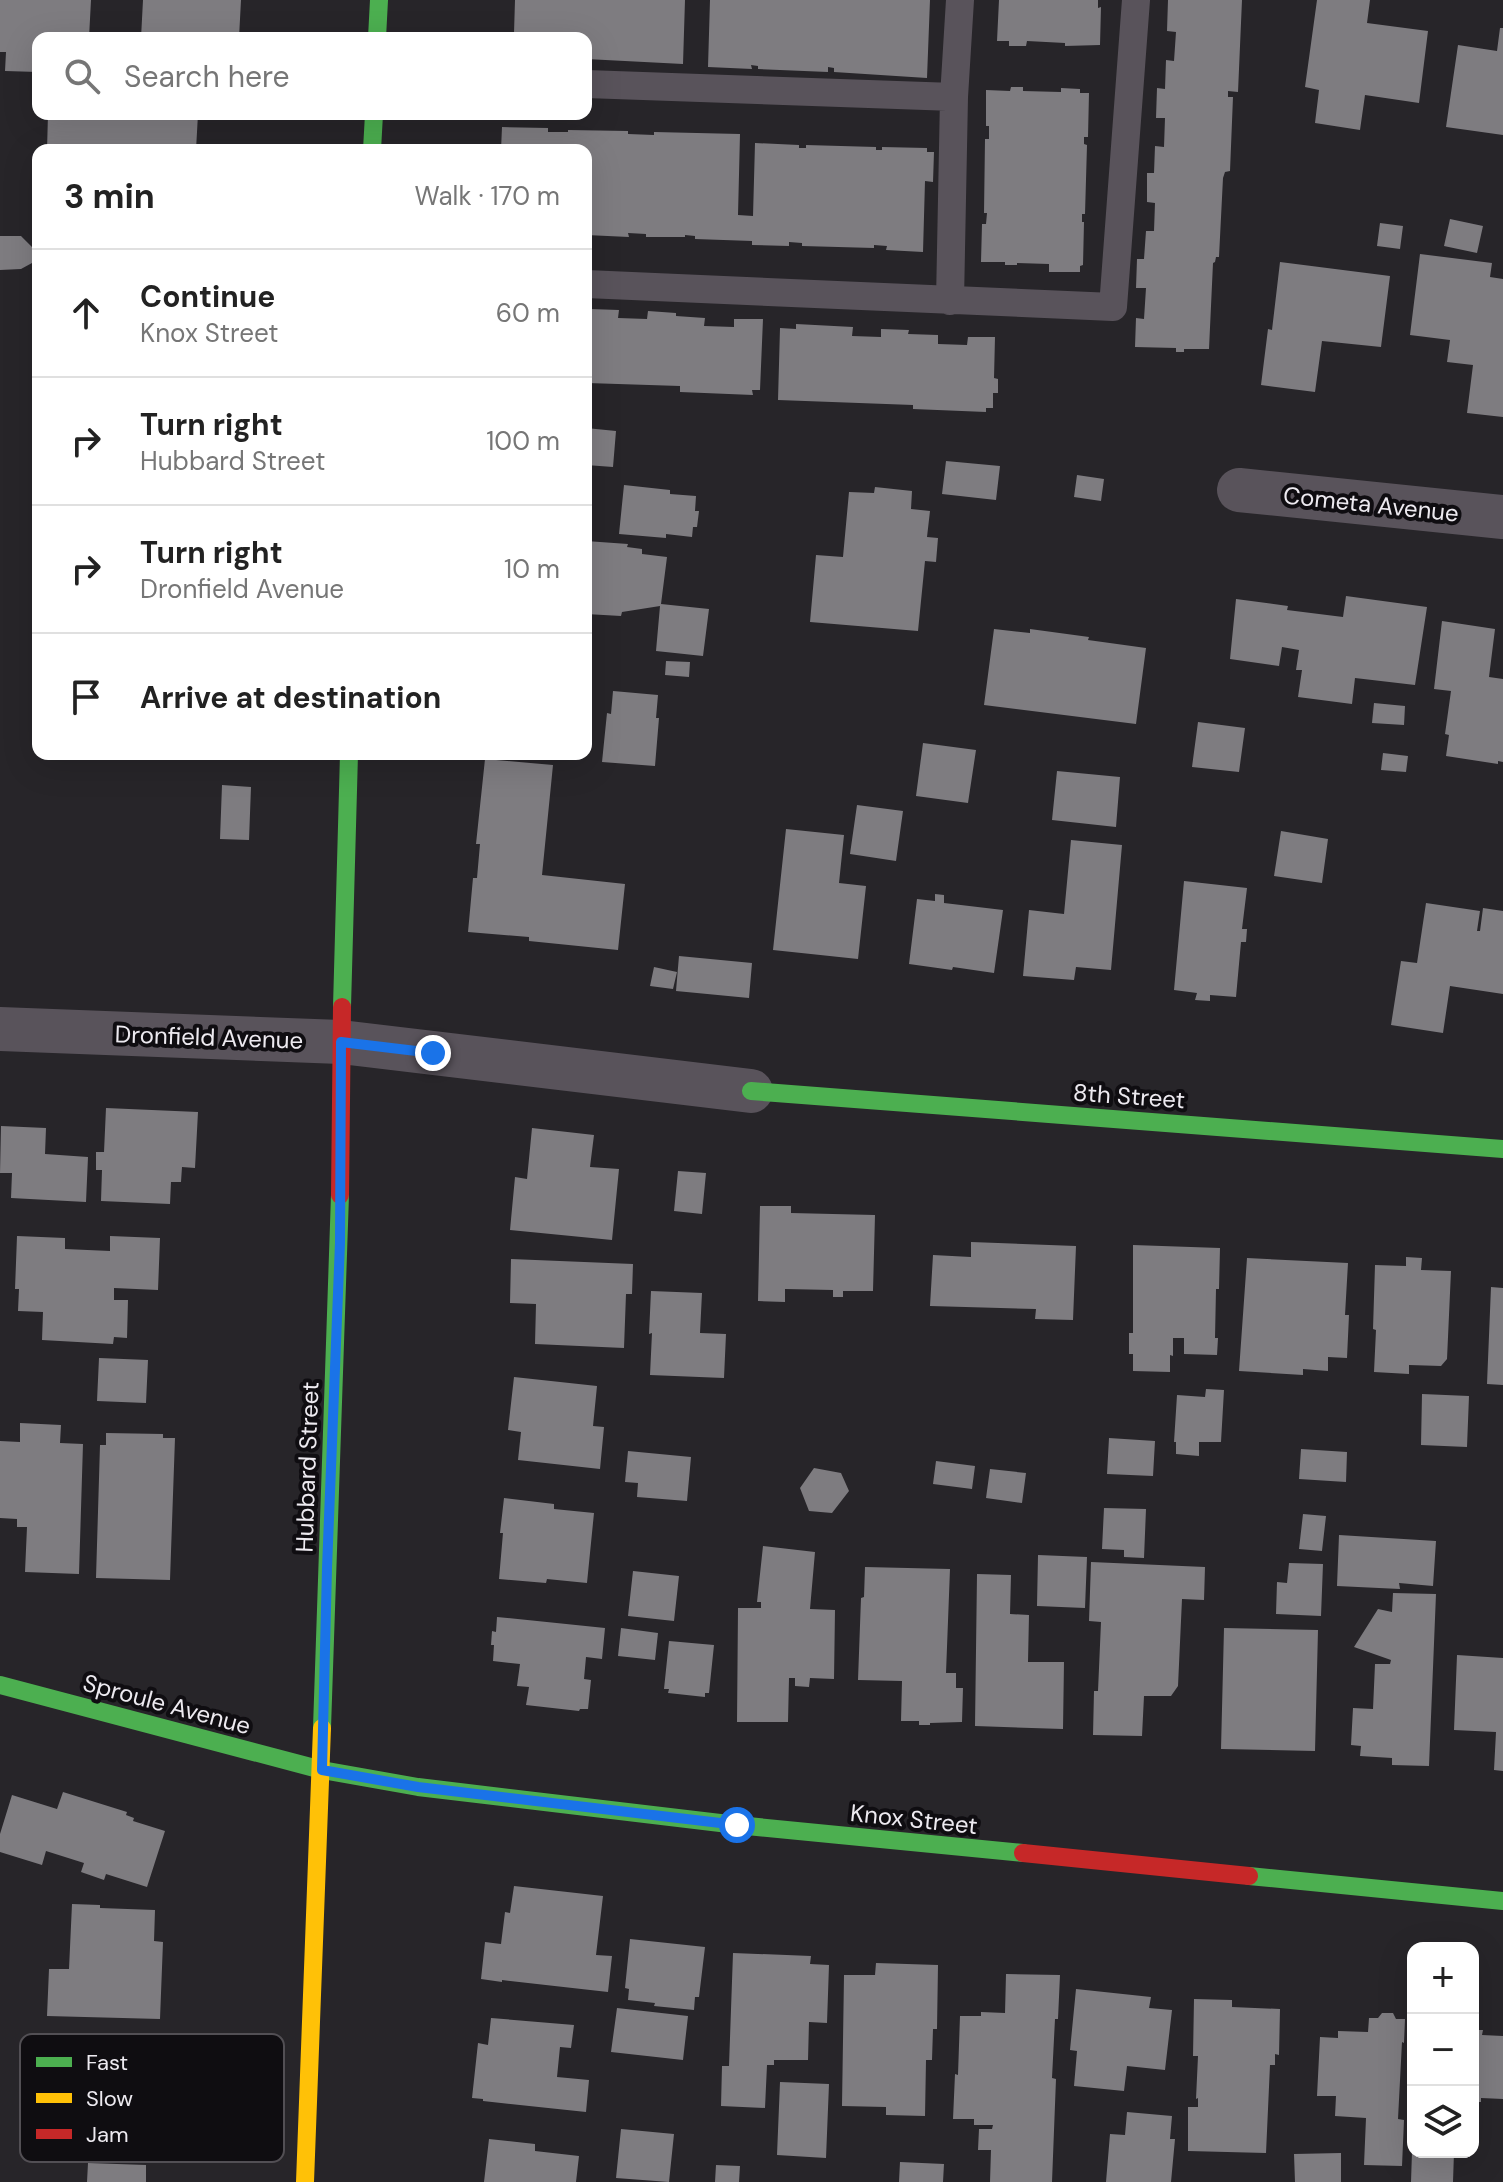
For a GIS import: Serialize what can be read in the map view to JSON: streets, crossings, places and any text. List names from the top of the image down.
{
  "streets": {
    "street": [
      "Cometa Avenue",
      "Dronfield Avenue",
      "8th Street",
      "Hubbard Street",
      "Sproule Avenue",
      "Knox Street"
    ]
  },
  "crossings": [
    ["Dronfield Avenue", "8th Street"],
    ["Dronfield Avenue", "Hubbard Street"],
    ["Hubbard Street", "Sproule Avenue"],
    ["Hubbard Street", "Knox Street"],
    ["Sproule Avenue", "Knox Street"]
  ],
  "legend": ["Fast", "Slow", "Jam"],
  "page": {
    "search": "Search here",
    "heading": ["3 min", "Walk · 170 m"],
    "list": [
      ["Continue", "Knox Street", "60 m"],
      ["Turn right", "Hubbard Street", "100 m"],
      ["Turn right", "Dronfield Avenue", "10 m"],
      "Arrive at destination"
    ],
    "map_buttons": ["+", "−"]
  }
}
